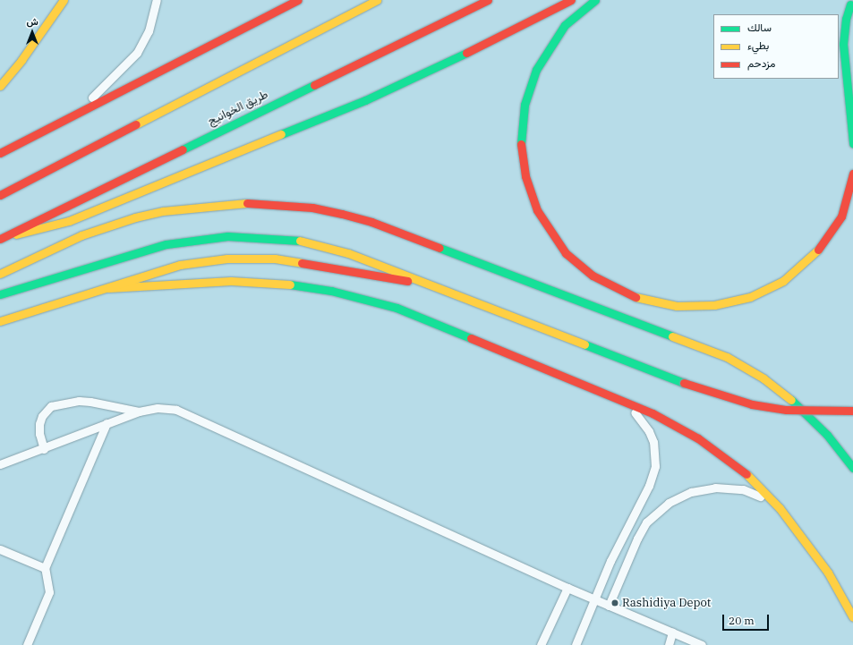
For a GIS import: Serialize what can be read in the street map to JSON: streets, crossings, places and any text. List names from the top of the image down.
{
  "streets": {
    "main road": ["طريق الخوانيج"]
  },
  "places": ["Rashidiya Depot"],
  "legend": ["سالك", "بطيء", "مزدحم"],
  "scale_bar": "20 m",
  "north": "top"
}
